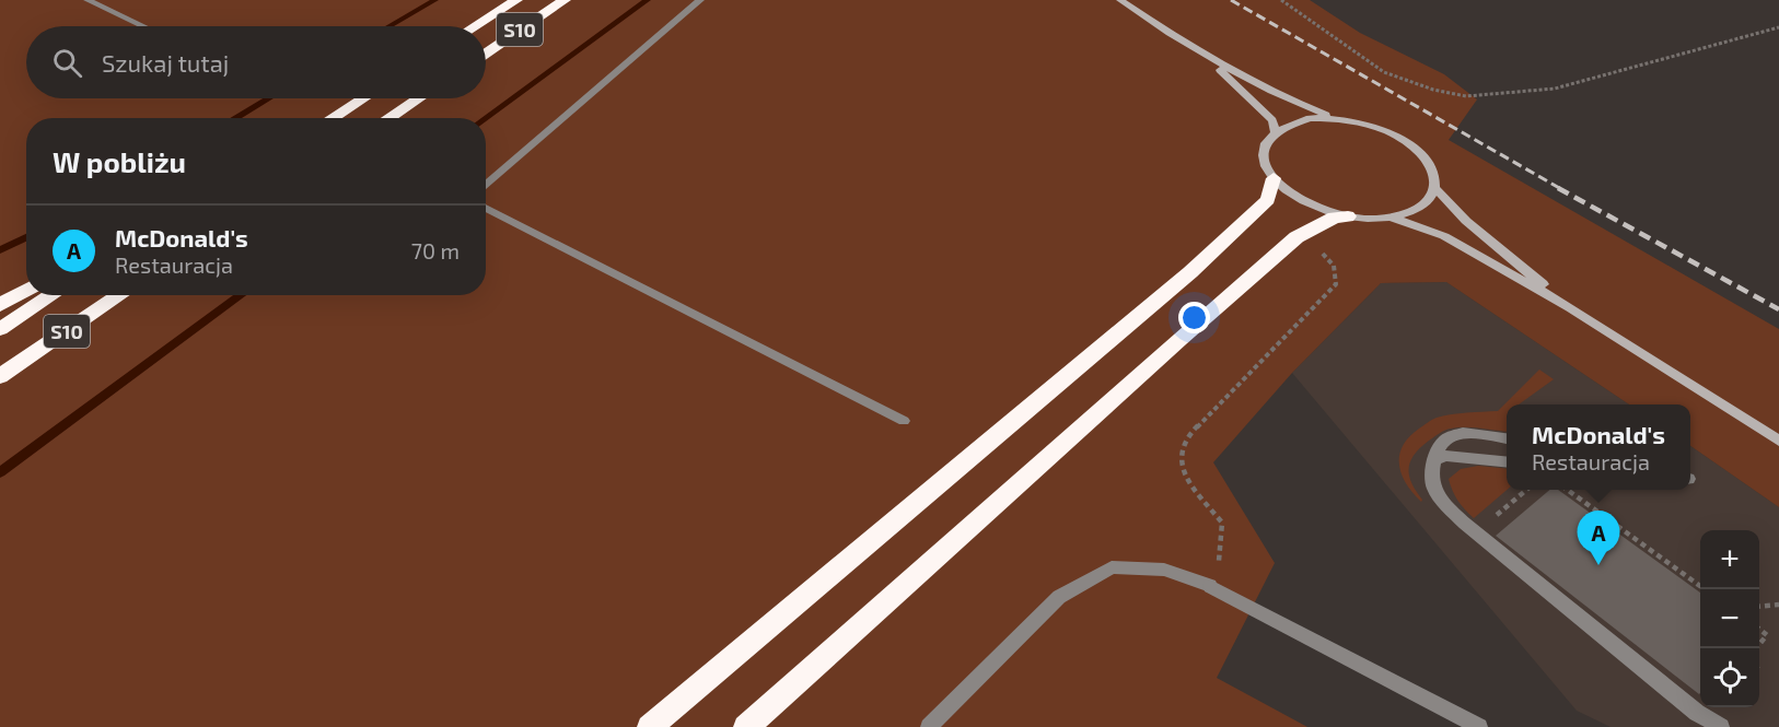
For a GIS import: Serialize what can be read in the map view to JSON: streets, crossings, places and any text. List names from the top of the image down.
{
  "streets": {
    "highway": ["S10"]
  },
  "page": {
    "search": "Szukaj tutaj",
    "heading": "W pobliżu",
    "list": [
      {
        "mark": "A",
        "name": "McDonald's",
        "note": "Restauracja",
        "value": "70 m"
      }
    ],
    "popup": ["McDonald's", "Restauracja"],
    "pins": "A",
    "map_buttons": ["+", "−"]
  }
}
